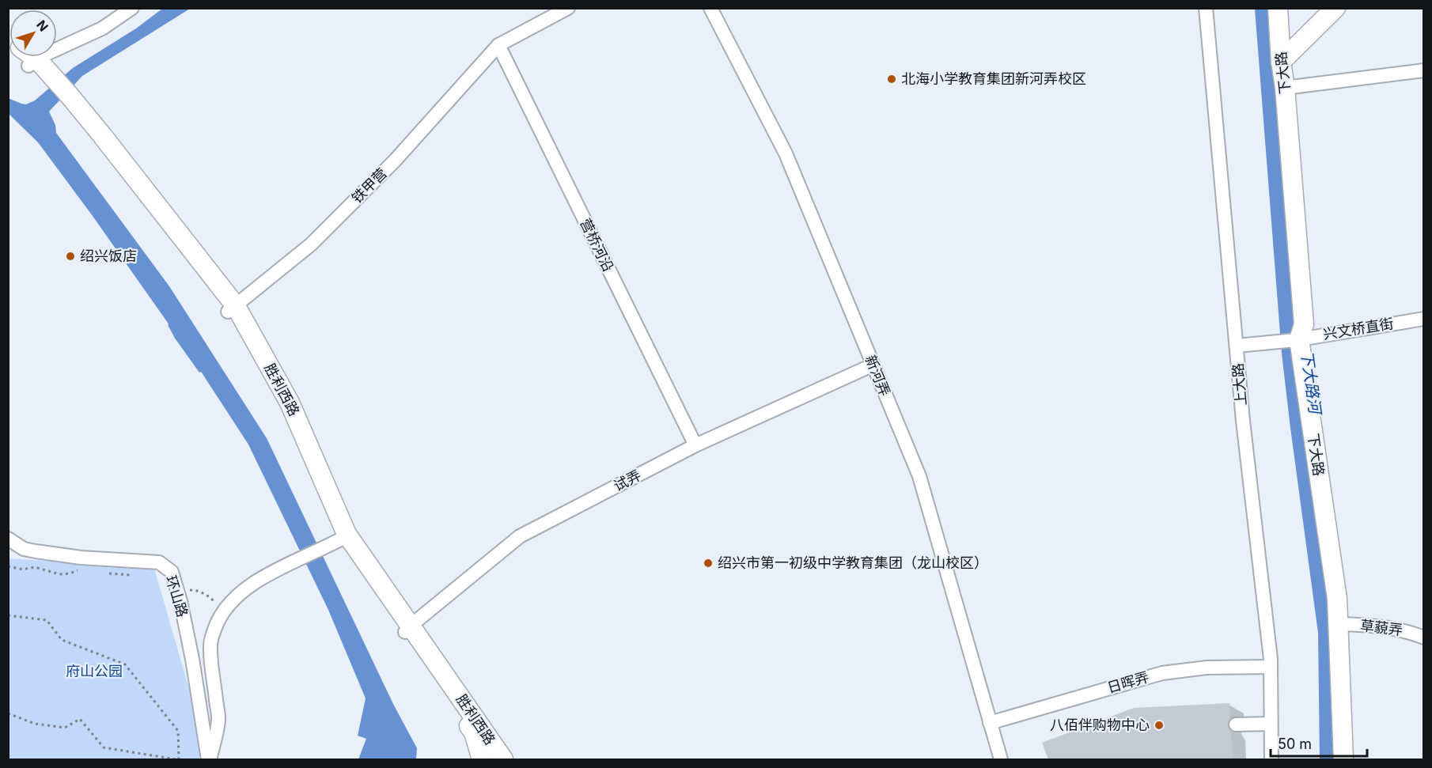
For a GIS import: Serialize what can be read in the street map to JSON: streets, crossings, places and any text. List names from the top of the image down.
{
  "streets": {
    "main road": ["下大路", "胜利西路"],
    "street": [
      "铁甲营",
      "营桥河沿",
      "兴文桥直街",
      "新河弄",
      "上大路",
      "试弄",
      "环山路",
      "草藐弄",
      "日晖弄"
    ]
  },
  "crossings": [
    ["下大路", "兴文桥直街"],
    ["下大路", "草藐弄"],
    ["铁甲营", "营桥河沿"],
    ["铁甲营", "胜利西路"],
    ["营桥河沿", "试弄"],
    ["兴文桥直街", "上大路"],
    ["新河弄", "试弄"],
    ["新河弄", "日晖弄"],
    ["上大路", "日晖弄"],
    ["胜利西路", "试弄"]
  ],
  "water": ["下大路河"],
  "parks": ["府山公园"],
  "places": [
    "北海小学教育集团新河弄校区",
    "绍兴饭店",
    "绍兴市第一初级中学教育集团（龙山校区）",
    "八佰伴购物中心"
  ],
  "scale_bar": "50 m",
  "north": "top right"
}
